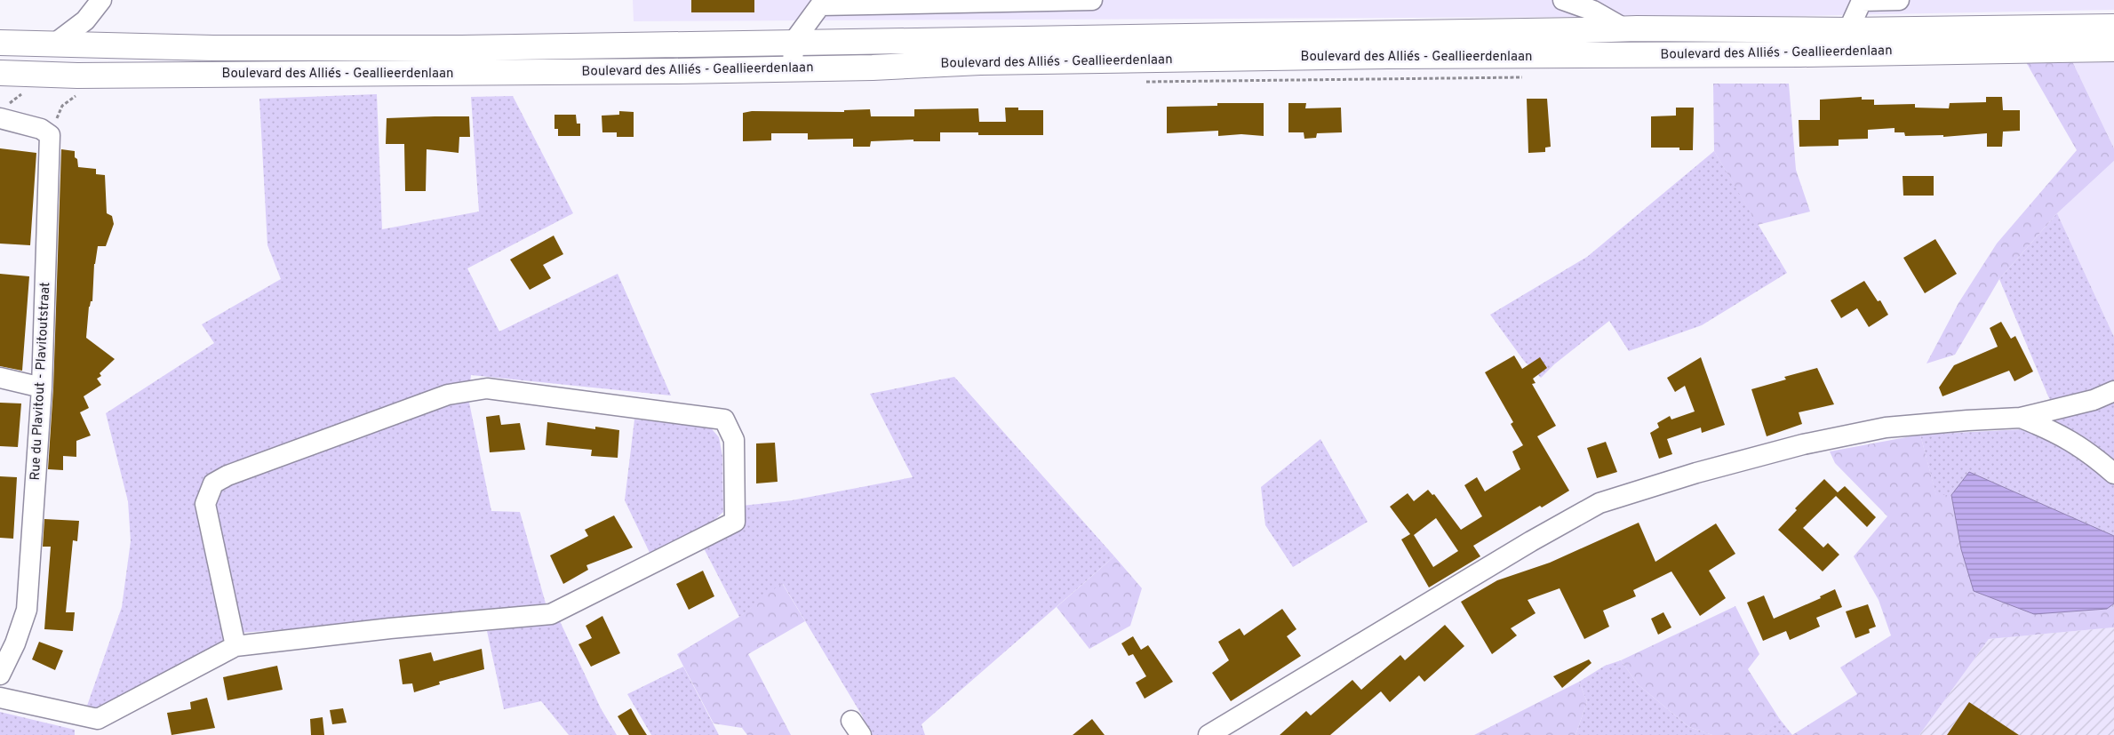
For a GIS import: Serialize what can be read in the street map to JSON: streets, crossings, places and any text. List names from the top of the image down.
{
  "streets": {
    "highway": ["Boulevard des Alliés - Geallieerdenlaan"],
    "street": ["Rue du Plavitout - Plavitoutstraat"]
  }
}
